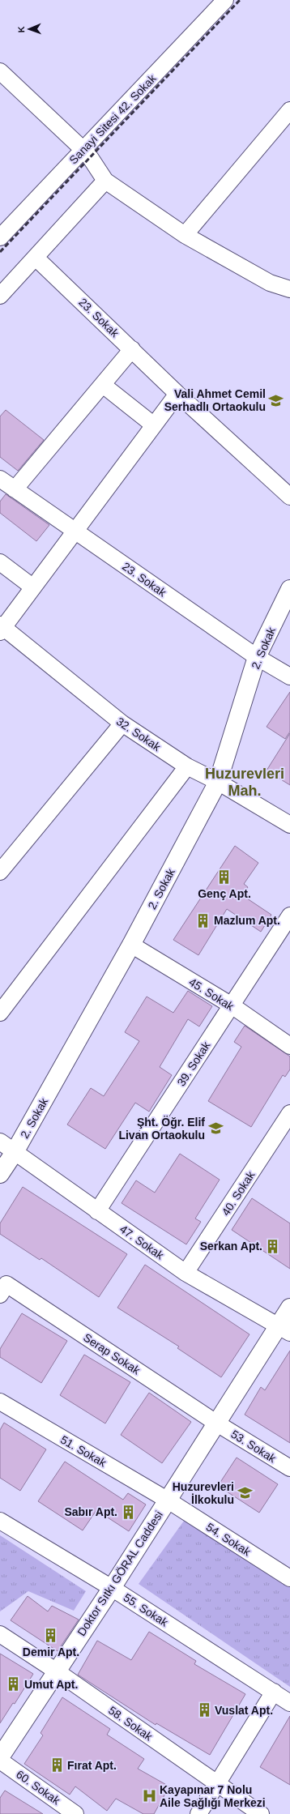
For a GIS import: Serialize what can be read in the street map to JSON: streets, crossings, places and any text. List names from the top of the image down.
{
  "streets": {
    "street": [
      "Sanayi Sitesi 42. Sokak",
      "23. Sokak",
      "2. Sokak",
      "32. Sokak",
      "45. Sokak",
      "39. Sokak",
      "40. Sokak",
      "47. Sokak",
      "Serap Sokak",
      "53. Sokak",
      "51. Sokak",
      "54. Sokak",
      "Doktor Sıtkı GÖRAL Caddesi",
      "55. Sokak",
      "58. Sokak",
      "60. Sokak"
    ]
  },
  "crossings": [
    ["23. Sokak", "2. Sokak"],
    ["2. Sokak", "32. Sokak"],
    ["2. Sokak", "45. Sokak"],
    ["2. Sokak", "47. Sokak"],
    ["45. Sokak", "39. Sokak"],
    ["39. Sokak", "47. Sokak"],
    ["40. Sokak", "47. Sokak"],
    ["47. Sokak", "Doktor Sıtkı GÖRAL Caddesi"],
    ["Serap Sokak", "53. Sokak"],
    ["Serap Sokak", "Doktor Sıtkı GÖRAL Caddesi"],
    ["53. Sokak", "Doktor Sıtkı GÖRAL Caddesi"],
    ["51. Sokak", "54. Sokak"],
    ["51. Sokak", "Doktor Sıtkı GÖRAL Caddesi"],
    ["54. Sokak", "Doktor Sıtkı GÖRAL Caddesi"],
    ["Doktor Sıtkı GÖRAL Caddesi", "55. Sokak"],
    ["Doktor Sıtkı GÖRAL Caddesi", "58. Sokak"]
  ],
  "districts": ["Huzurevleri Mah."],
  "places": {
    "school or university": ["Vali Ahmet Cemil Serhadlı Ortaokulu", "Şht. Öğr. Elif Livan Ortaokulu", "Huzurevleri İlkokulu"],
    "building": [
      "Genç Apt.",
      "Mazlum Apt.",
      "Serkan Apt.",
      "Sabır Apt.",
      "Demir Apt.",
      "Umut Apt.",
      "Vuslat Apt.",
      "Fırat Apt."
    ],
    "hospital": ["Kayapınar 7 Nolu Aile Sağlığı Merkezi"]
  },
  "north": "left"
}
